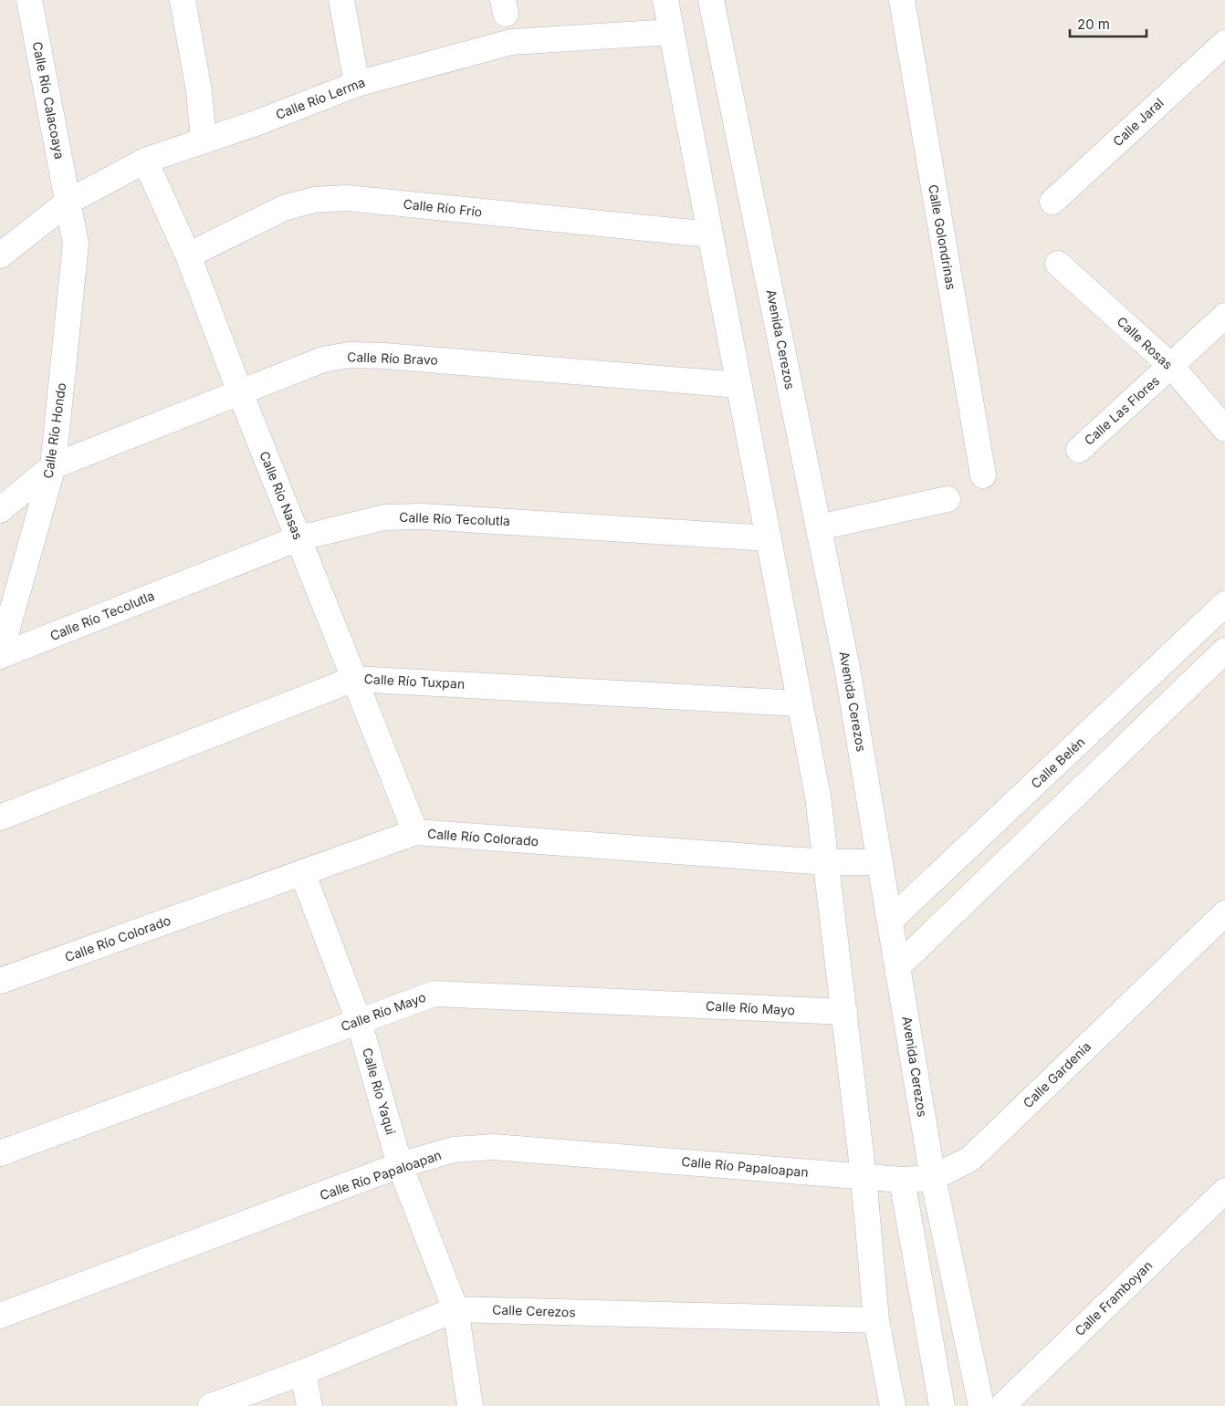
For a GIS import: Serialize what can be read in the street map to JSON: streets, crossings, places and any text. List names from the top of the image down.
{
  "streets": {
    "street": [
      "Calle Río Lerma",
      "Calle Río Calacoaya",
      "Calle Jaral",
      "Calle Río Frío",
      "Calle Golondrinas",
      "Avenida Cerezos",
      "Calle Rosas",
      "Calle Río Bravo",
      "Calle Las Flores",
      "Calle Río Hondo",
      "Calle Río Nasas",
      "Calle Río Tecolutla",
      "Calle Río Tuxpan",
      "Calle Belén",
      "Calle Río Colorado",
      "Calle Río Mayo",
      "Calle Gardenia",
      "Calle Río Yaqui",
      "Calle Río Papaloapan",
      "Calle Framboyan",
      "Calle Cerezos"
    ]
  },
  "crossings": [
    ["Calle Río Lerma", "Calle Río Calacoaya"],
    ["Calle Río Lerma", "Calle Río Hondo"],
    ["Calle Río Lerma", "Calle Río Nasas"],
    ["Calle Río Calacoaya", "Calle Río Hondo"],
    ["Calle Río Frío", "Calle Río Nasas"],
    ["Avenida Cerezos", "Calle Belén"],
    ["Avenida Cerezos", "Calle Río Colorado"],
    ["Avenida Cerezos", "Calle Gardenia"],
    ["Calle Rosas", "Calle Las Flores"],
    ["Calle Río Bravo", "Calle Río Hondo"],
    ["Calle Río Bravo", "Calle Río Nasas"],
    ["Calle Río Hondo", "Calle Río Tecolutla"],
    ["Calle Río Nasas", "Calle Río Tecolutla"],
    ["Calle Río Nasas", "Calle Río Tuxpan"],
    ["Calle Río Nasas", "Calle Río Colorado"],
    ["Calle Río Colorado", "Calle Río Yaqui"],
    ["Calle Río Mayo", "Calle Río Yaqui"],
    ["Calle Gardenia", "Calle Río Papaloapan"],
    ["Calle Río Yaqui", "Calle Río Papaloapan"],
    ["Calle Río Yaqui", "Calle Cerezos"]
  ],
  "scale_bar": "20 m"
}
